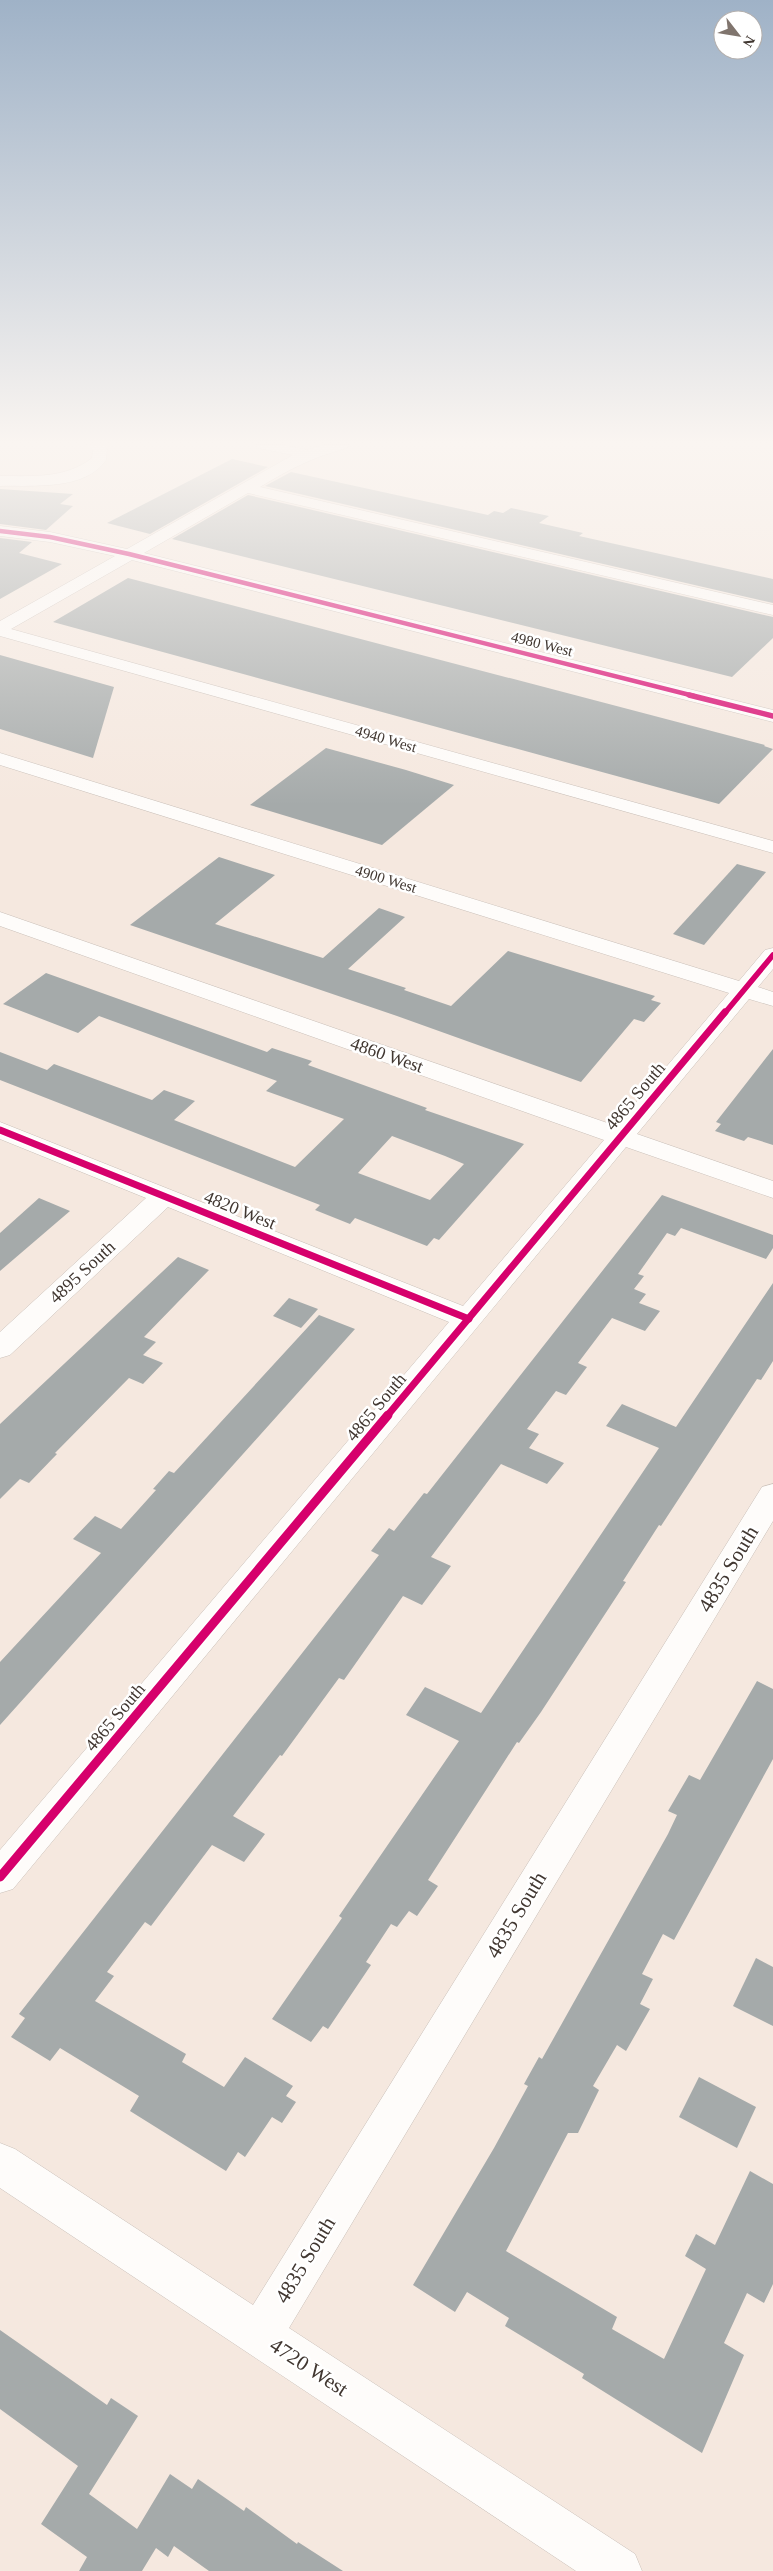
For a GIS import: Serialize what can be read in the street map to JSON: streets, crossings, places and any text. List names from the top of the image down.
{
  "streets": {
    "street": [
      "4980 West",
      "4940 West",
      "4900 West",
      "4860 West",
      "4865 South",
      "4820 West",
      "4895 South",
      "4835 South",
      "4720 West"
    ]
  },
  "crossings": [
    ["4900 West", "4865 South"],
    ["4860 West", "4865 South"],
    ["4865 South", "4820 West"],
    ["4820 West", "4895 South"],
    ["4835 South", "4720 West"]
  ],
  "north": "bottom right"
}
